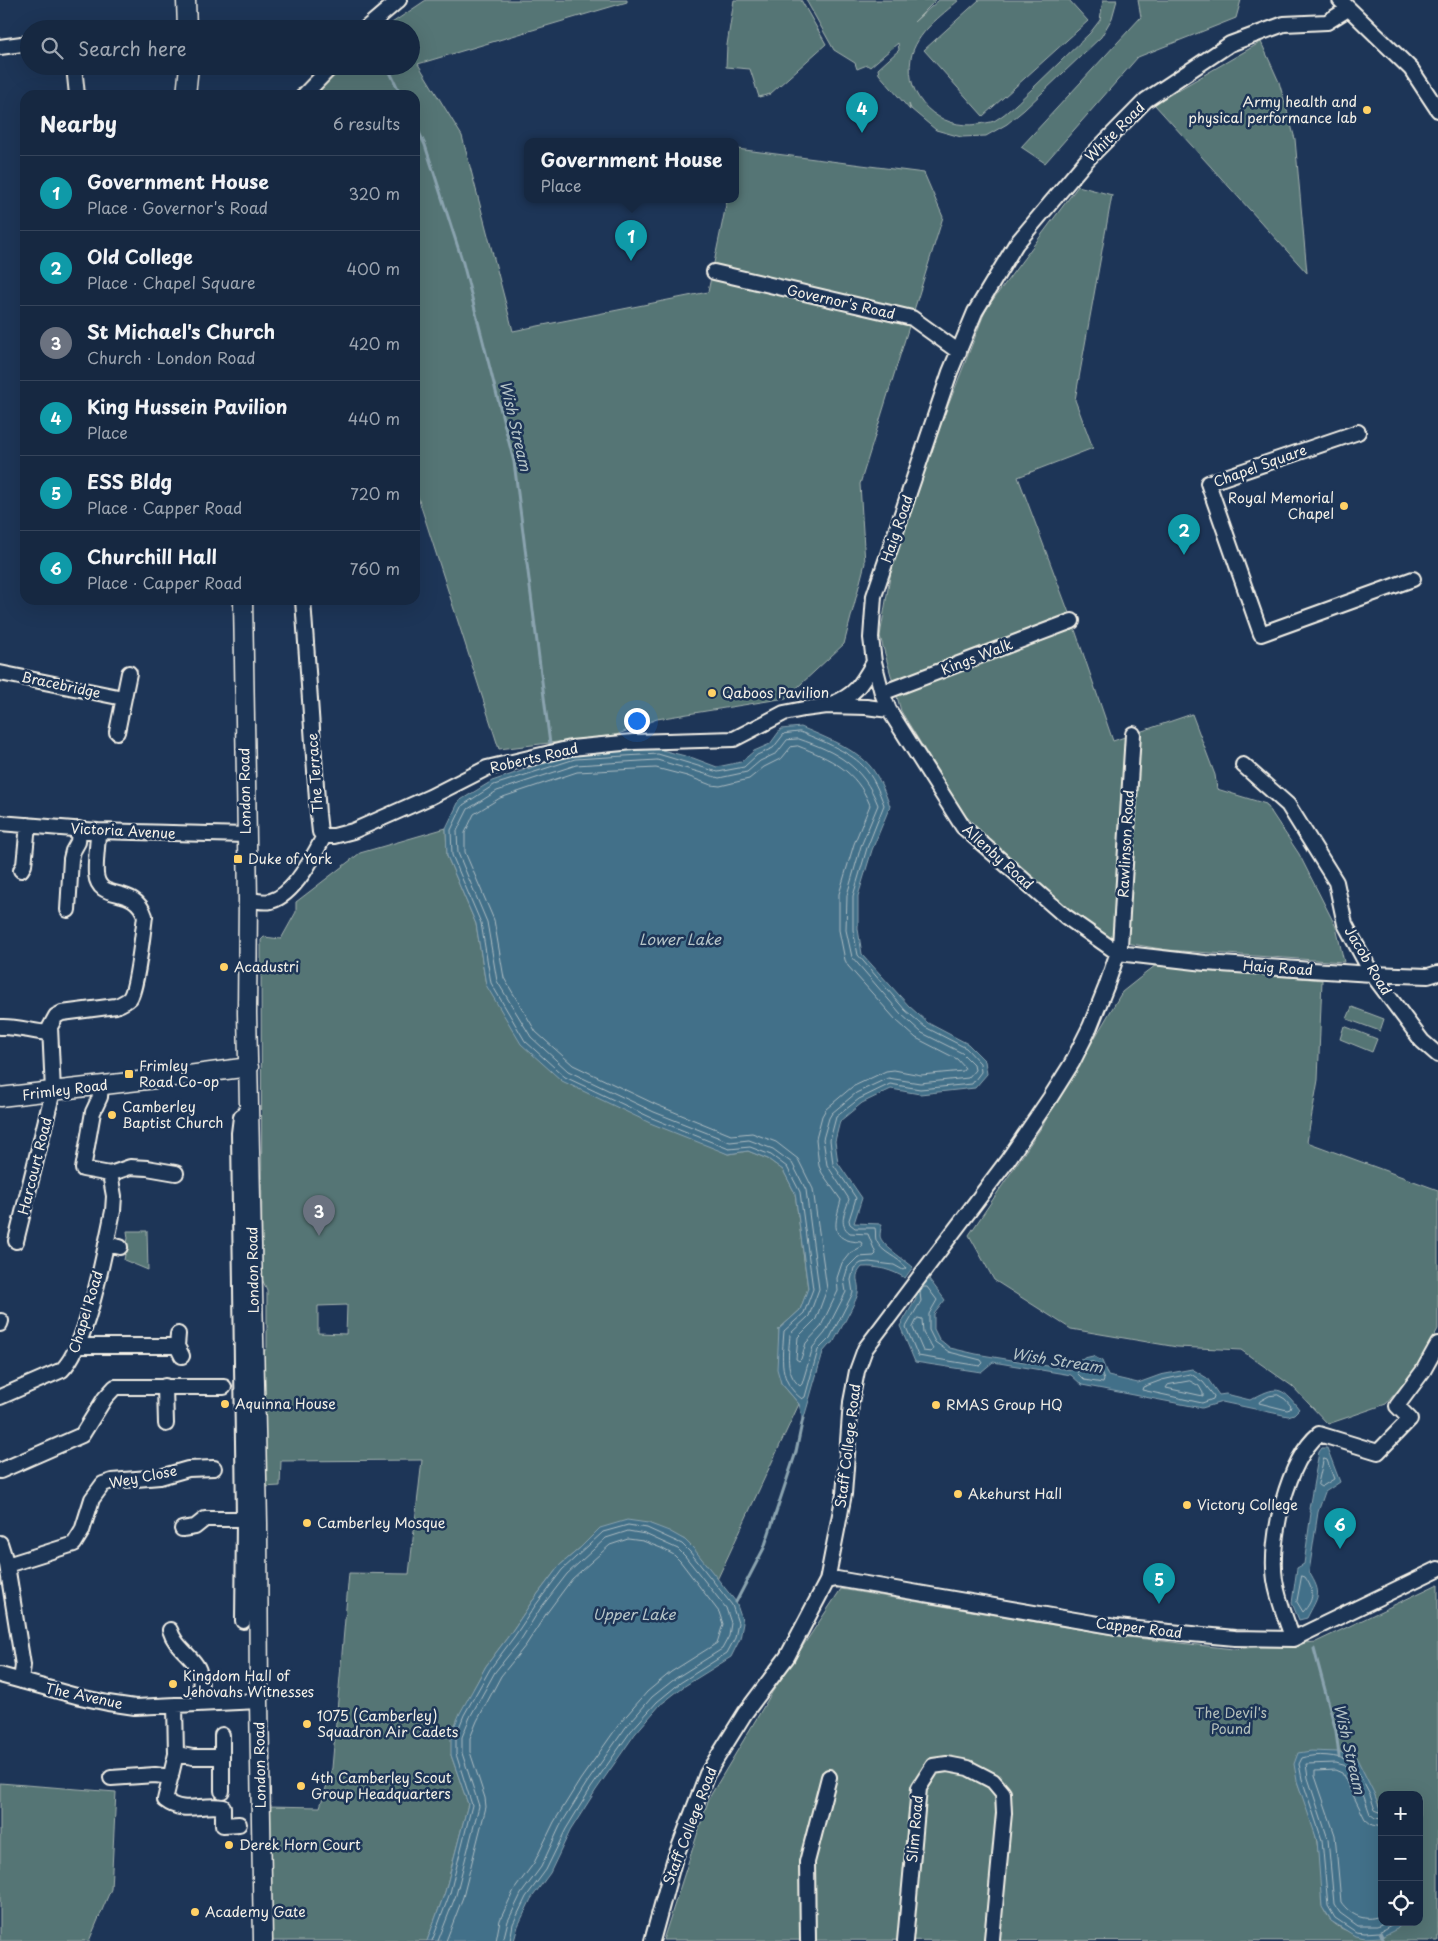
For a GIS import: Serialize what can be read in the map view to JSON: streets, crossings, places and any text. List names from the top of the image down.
{
  "streets": {
    "main road": ["London Road", "Frimley Road"],
    "street": [
      "White Road",
      "Governor's Road",
      "Chapel Square",
      "Haig Road",
      "Kings Walk",
      "Bracebridge",
      "Roberts Road",
      "The Terrace",
      "Victoria Avenue",
      "Rawlinson Road",
      "Allenby Road",
      "Jacob Road",
      "Harcourt Road",
      "Chapel Road",
      "Staff College Road",
      "Wey Close",
      "Capper Road",
      "The Avenue",
      "Slim Road"
    ]
  },
  "crossings": [
    ["White Road", "Governor's Road"],
    ["White Road", "Haig Road"],
    ["Governor's Road", "Haig Road"],
    ["Haig Road", "Kings Walk"],
    ["Haig Road", "Rawlinson Road"],
    ["Haig Road", "Allenby Road"],
    ["Haig Road", "Jacob Road"],
    ["Haig Road", "Staff College Road"],
    ["Roberts Road", "The Terrace"],
    ["London Road", "Victoria Avenue"],
    ["London Road", "Frimley Road"],
    ["London Road", "The Avenue"],
    ["Rawlinson Road", "Allenby Road"],
    ["Rawlinson Road", "Staff College Road"],
    ["Allenby Road", "Staff College Road"],
    ["Frimley Road", "Harcourt Road"],
    ["Staff College Road", "Capper Road"]
  ],
  "water": ["Wish Stream", "Lower Lake", "Upper Lake"],
  "parks": ["The Devil's Pound"],
  "places": {
    "other": [
      "Army health and physical performance lab",
      "Royal Memorial Chapel",
      "Qaboos Pavilion",
      "Acadustri",
      "Camberley Baptist Church",
      "Aquinna House",
      "RMAS Group HQ",
      "Akehurst Hall",
      "Victory College",
      "Camberley Mosque",
      "Kingdom Hall of Jehovahs Witnesses",
      "1075 (Camberley) Squadron Air Cadets",
      "4th Camberley Scout Group Headquarters",
      "Derek Horn Court",
      "Academy Gate"
    ],
    "transit": ["Duke of York", "Frimley Road Co-op"]
  },
  "page": {
    "search": "Search here",
    "heading": ["Nearby", "6 results"],
    "pins": [
      "4",
      "1",
      "2",
      "3",
      "6",
      "5"
    ],
    "popup": ["Government House", "Place"],
    "list": [
      {
        "mark": "1",
        "name": "Government House",
        "note": "Place · Governor's Road",
        "value": "320 m"
      },
      {
        "mark": "2",
        "name": "Old College",
        "note": "Place · Chapel Square",
        "value": "400 m"
      },
      {
        "mark": "3",
        "name": "St Michael's Church",
        "note": "Church · London Road",
        "value": "420 m"
      },
      {
        "mark": "4",
        "name": "King Hussein Pavilion",
        "note": "Place",
        "value": "440 m"
      },
      {
        "mark": "5",
        "name": "ESS Bldg",
        "note": "Place · Capper Road",
        "value": "720 m"
      },
      {
        "mark": "6",
        "name": "Churchill Hall",
        "note": "Place · Capper Road",
        "value": "760 m"
      }
    ],
    "map_buttons": ["+", "−"]
  }
}
